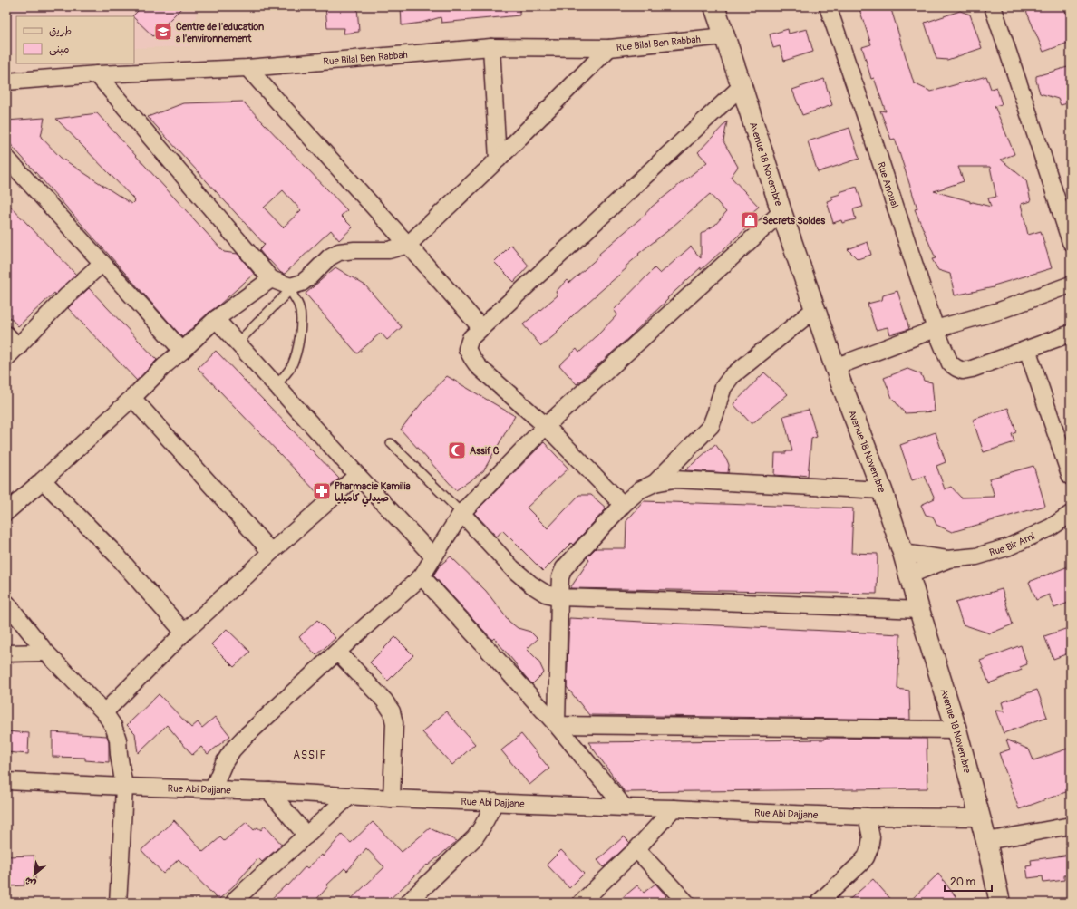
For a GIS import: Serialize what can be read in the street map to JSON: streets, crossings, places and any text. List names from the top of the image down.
{
  "streets": {
    "street": [
      "Rue Bilal Ben Rabbah",
      "Avenue 18 Novembre",
      "Rue Anoual",
      "Rue Bir Ami",
      "Rue Abi Dajjane"
    ]
  },
  "crossings": [
    ["Rue Bilal Ben Rabbah", "Avenue 18 Novembre"],
    ["Avenue 18 Novembre", "Rue Bir Ami"],
    ["Avenue 18 Novembre", "Rue Abi Dajjane"]
  ],
  "districts": ["ASSIF"],
  "places": {
    "school or university": ["Centre de l'education a l'environnement"],
    "shop": ["Secrets Soldes"],
    "mosque": ["Assif C"],
    "pharmacy": ["Pharmacie Kamilia صيدلي كاميليا"]
  },
  "legend": ["طريق", "مبنى"],
  "scale_bar": "20 m",
  "north": "bottom left"
}
